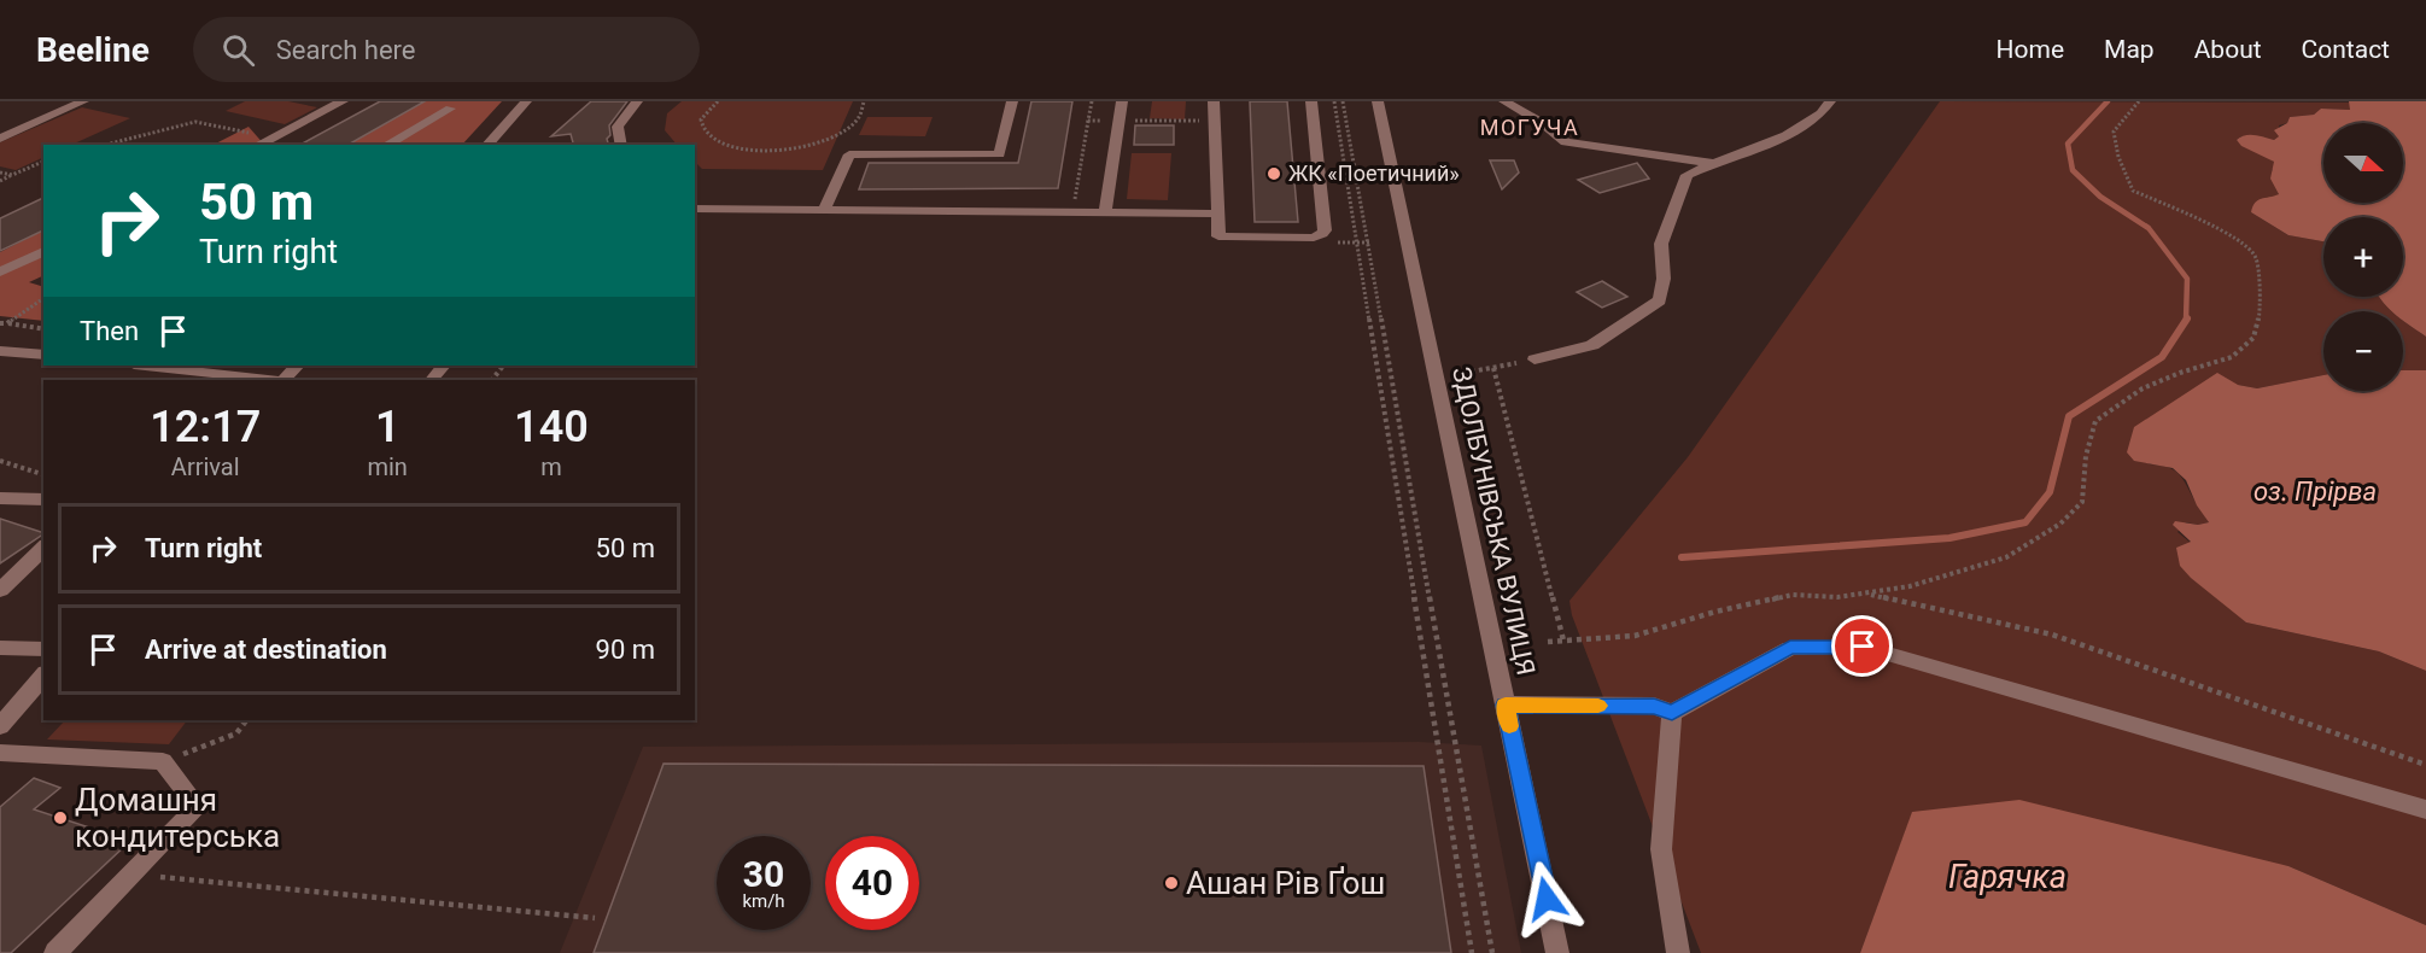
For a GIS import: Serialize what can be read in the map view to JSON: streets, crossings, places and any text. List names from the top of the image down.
{
  "streets": {
    "street": ["ЗДОЛБУНІВСЬКА ВУЛИЦЯ"]
  },
  "districts": ["МОГУЧА"],
  "water": ["оз. Прірва", "Гарячка"],
  "places": ["ЖК «Поетичний»", "Домашня кондитерська", "Ашан Рів Ґош"],
  "north": "right",
  "page": {
    "header": "Beeline",
    "search": "Search here",
    "nav": [
      "Home",
      "Map",
      "About",
      "Contact"
    ],
    "map_buttons": ["+", "−"],
    "turn": ["50 m", "Turn right"],
    "then": "Then",
    "eta": [
      "12:17",
      "Arrival",
      "1",
      "min",
      "140",
      "m"
    ],
    "list": [
      {
        "name": "Turn right",
        "value": "50 m"
      },
      {
        "name": "Arrive at destination",
        "value": "90 m"
      }
    ],
    "speed": "30 km/h",
    "limit": "40"
  }
}
